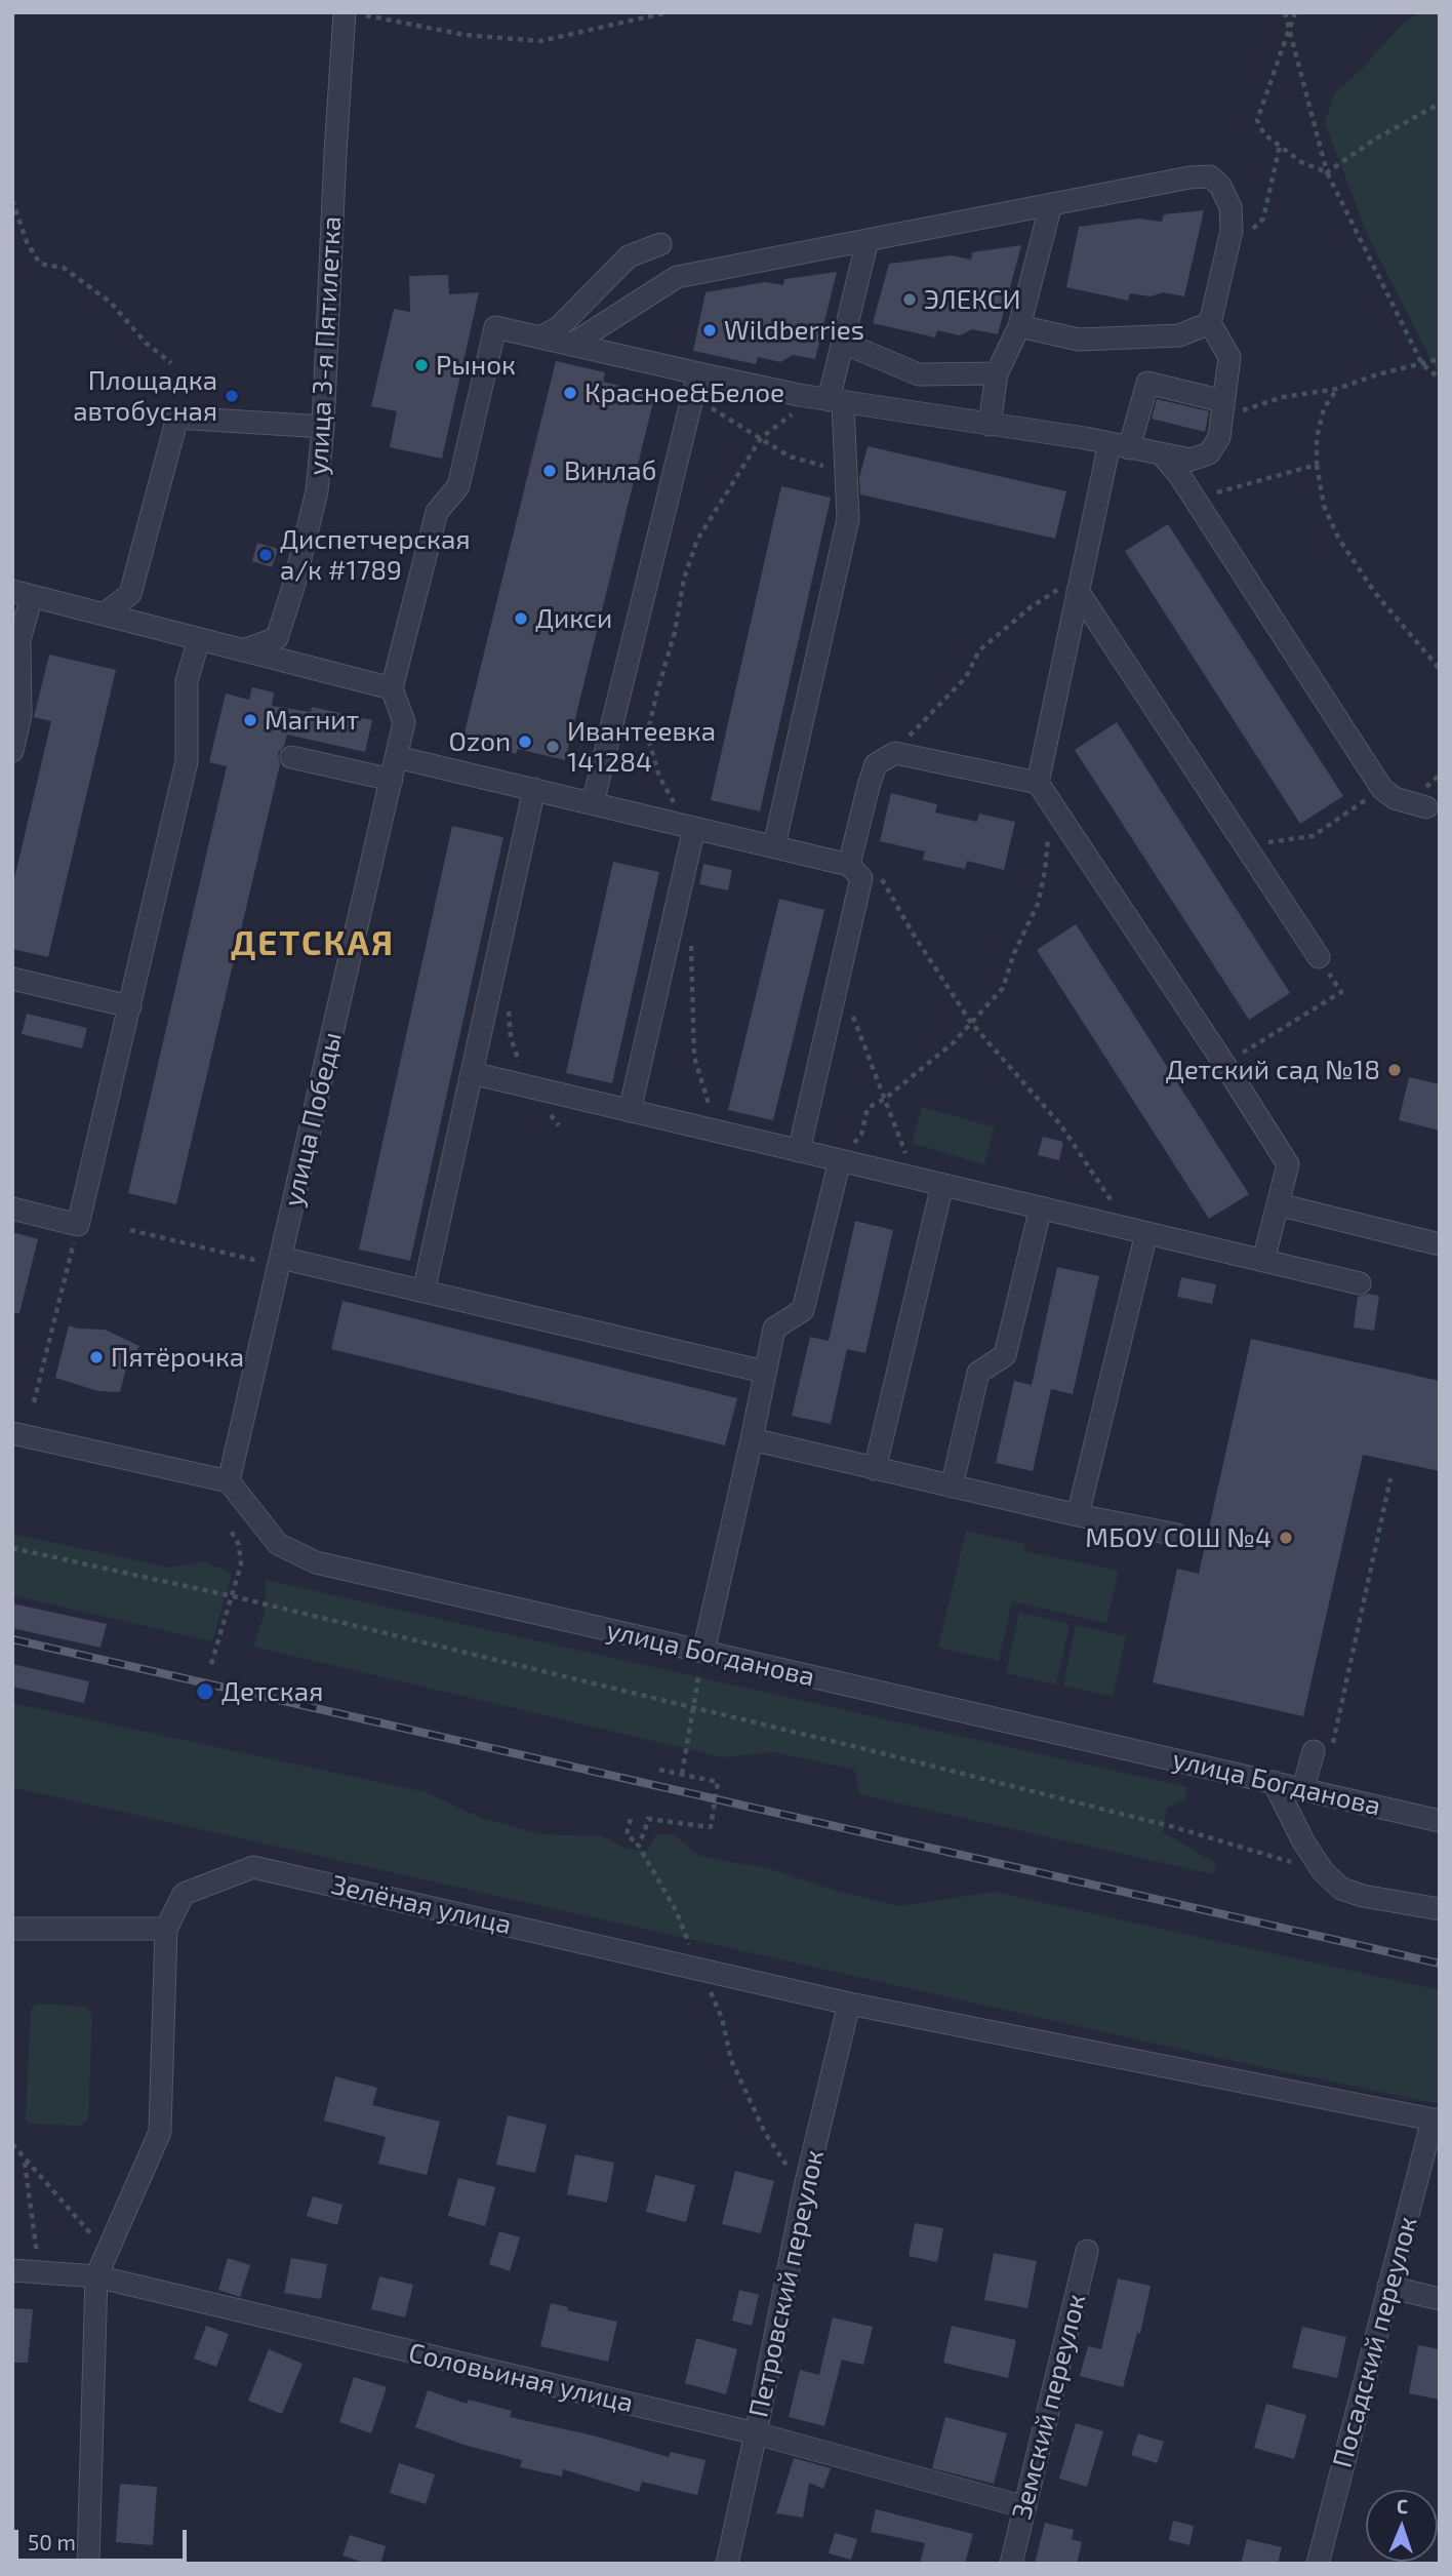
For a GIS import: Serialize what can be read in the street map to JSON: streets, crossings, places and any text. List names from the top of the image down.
{
  "streets": {
    "street": [
      "улица 3-я Пятилетка",
      "улица Победы",
      "улица Богданова",
      "Зелёная улица",
      "Петровский переулок",
      "Посадский переулок",
      "Соловьиная улица",
      "Земский переулок"
    ]
  },
  "crossings": [
    ["улица Победы", "улица Богданова"],
    ["Зелёная улица", "Петровский переулок"],
    ["Зелёная улица", "Посадский переулок"],
    ["Петровский переулок", "Соловьиная улица"],
    ["Соловьиная улица", "Земский переулок"]
  ],
  "districts": ["ДЕТСКАЯ"],
  "places": [
    "ЭЛЕКСИ",
    "Wildberries",
    "Рынок",
    "Красное&Белое",
    "Площадка автобусная",
    "Винлаб",
    "Диспетчерская а/к #1789",
    "Дикси",
    "Магнит",
    "Ozon",
    "Ивантеевка 141284",
    "Детский сад №18",
    "Пятёрочка",
    "МБОУ СОШ №4",
    "Детская"
  ],
  "scale_bar": "50 m",
  "north": "top"
}
